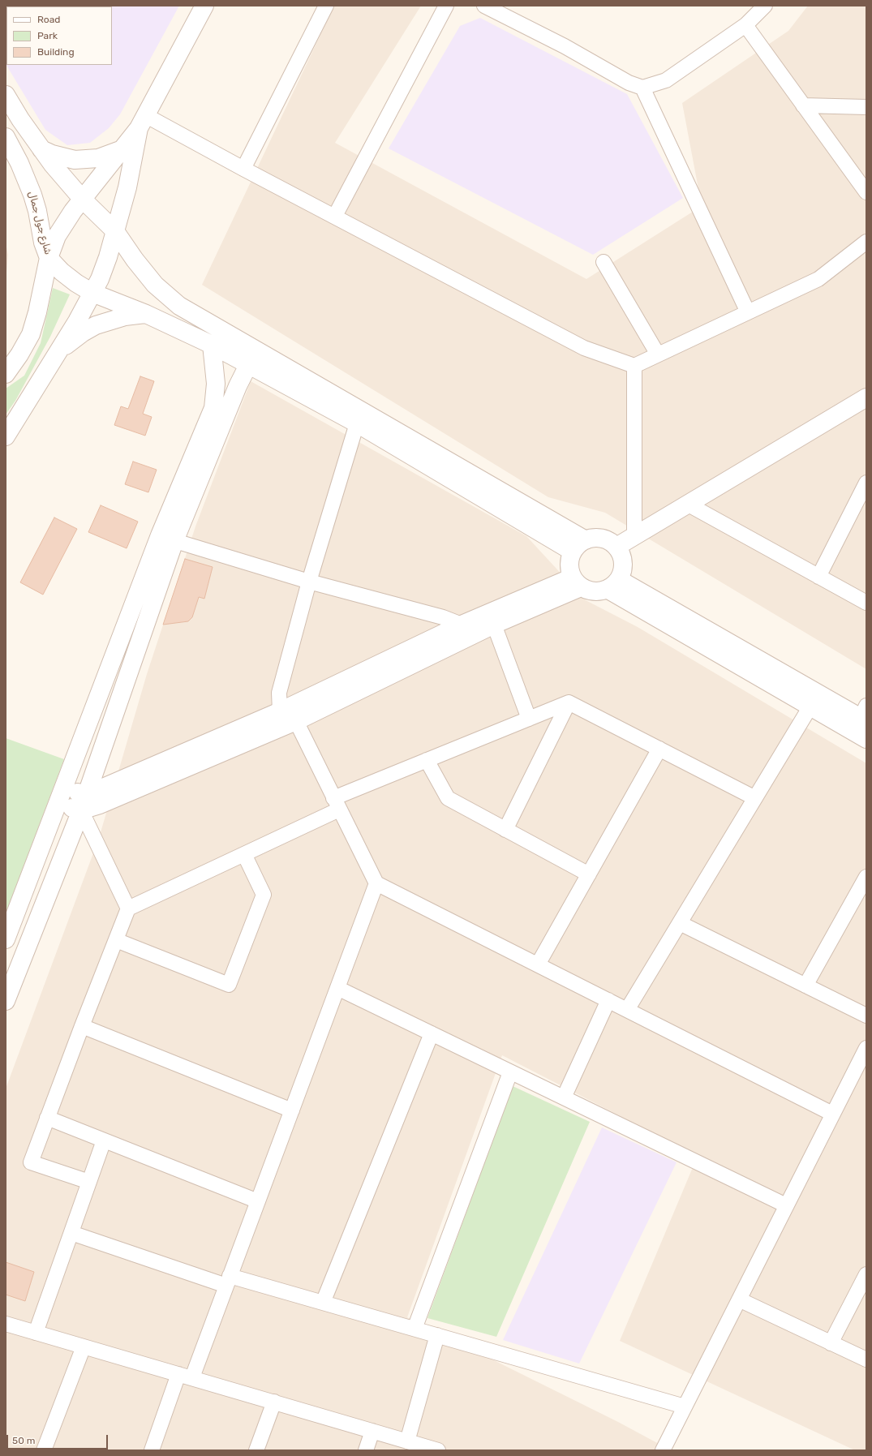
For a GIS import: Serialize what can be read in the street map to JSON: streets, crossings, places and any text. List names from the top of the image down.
{
  "streets": {
    "street": ["شارع جول جمال"]
  },
  "legend": ["Road", "Park", "Building"],
  "scale_bar": "50 m"
}
